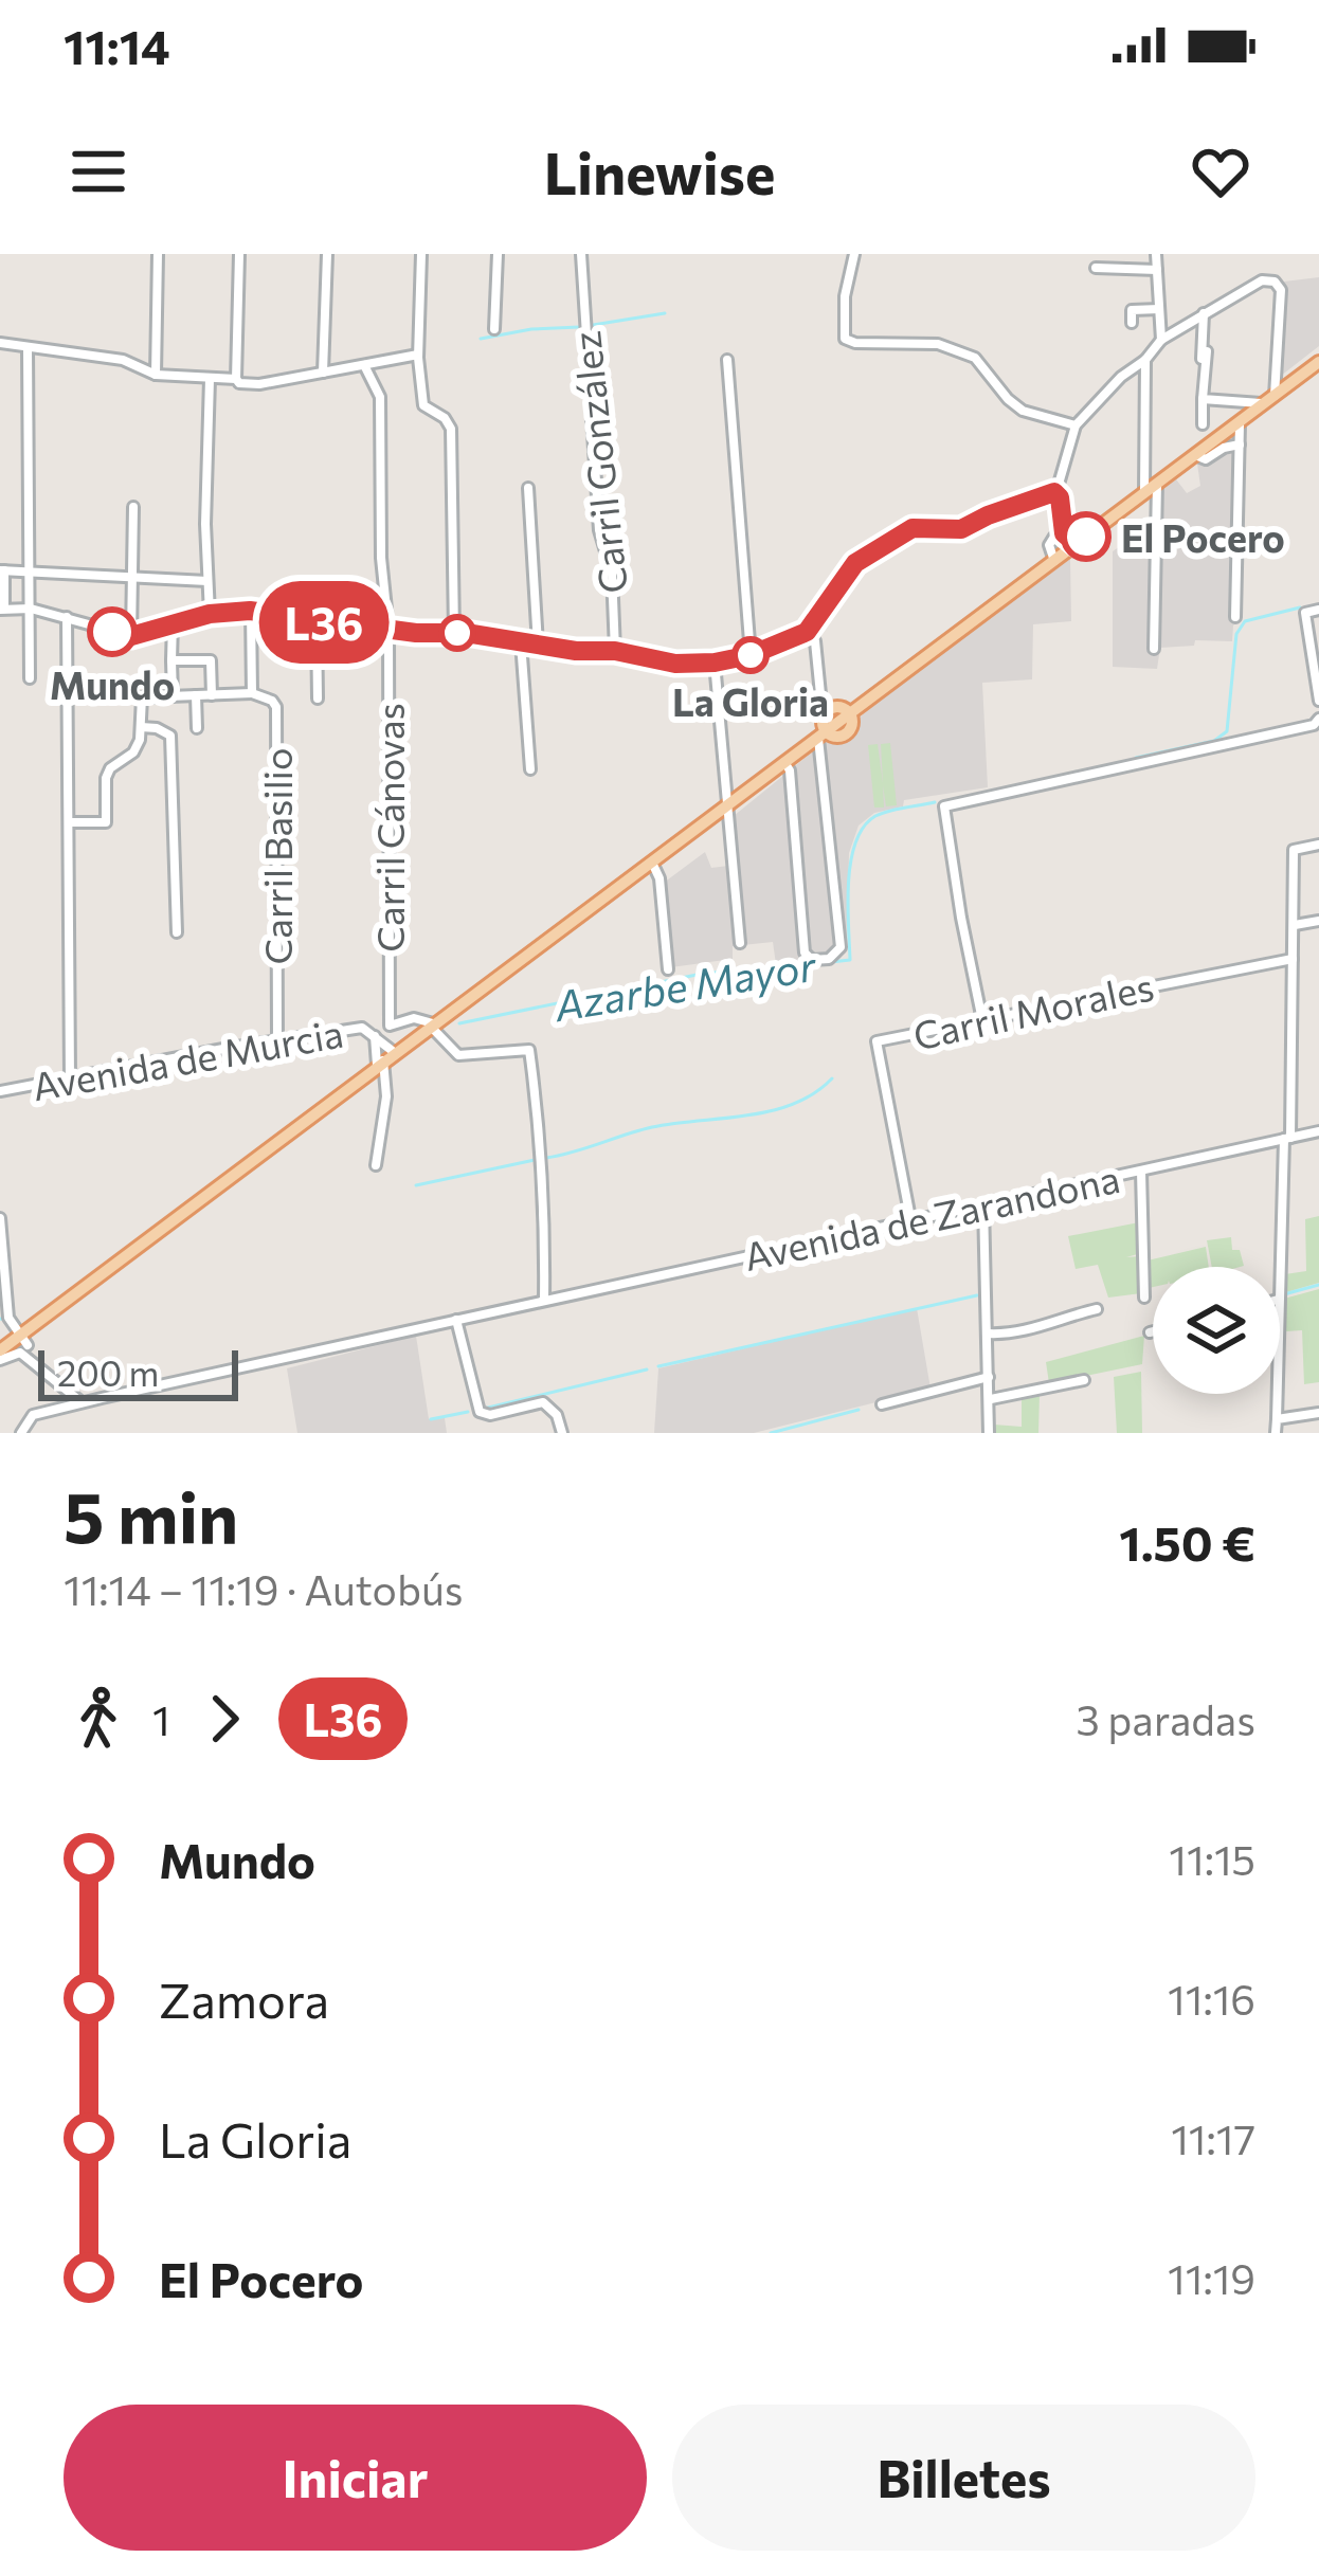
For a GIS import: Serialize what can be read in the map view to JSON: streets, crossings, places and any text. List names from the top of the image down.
{
  "streets": {
    "street": [
      "Carril González",
      "Carril Cánovas",
      "Carril Basilio",
      "Carril Morales",
      "Avenida de Murcia",
      "Avenida de Zarandona"
    ]
  },
  "crossings": [
    ["Carril Basilio", "Avenida de Murcia"],
    ["Carril Morales", "Avenida de Zarandona"]
  ],
  "water": ["Azarbe Mayor"],
  "places": ["El Pocero", "Mundo", "La Gloria"],
  "lines": ["bus line L36"],
  "scale_bar": "200 m",
  "page": {
    "status": "11:14",
    "header": "Linewise",
    "on_map": "L36",
    "scale": "200 m",
    "heading": ["5 min", "11:14 – 11:19 · Autobús", "1.50 €"],
    "legs": ["1", "L36", "3 paradas"],
    "list": [
      {
        "name": "Mundo",
        "value": "11:15"
      },
      {
        "name": "Zamora",
        "value": "11:16"
      },
      {
        "name": "La Gloria",
        "value": "11:17"
      },
      {
        "name": "El Pocero",
        "value": "11:19"
      }
    ],
    "buttons": ["Iniciar", "Billetes"]
  }
}
